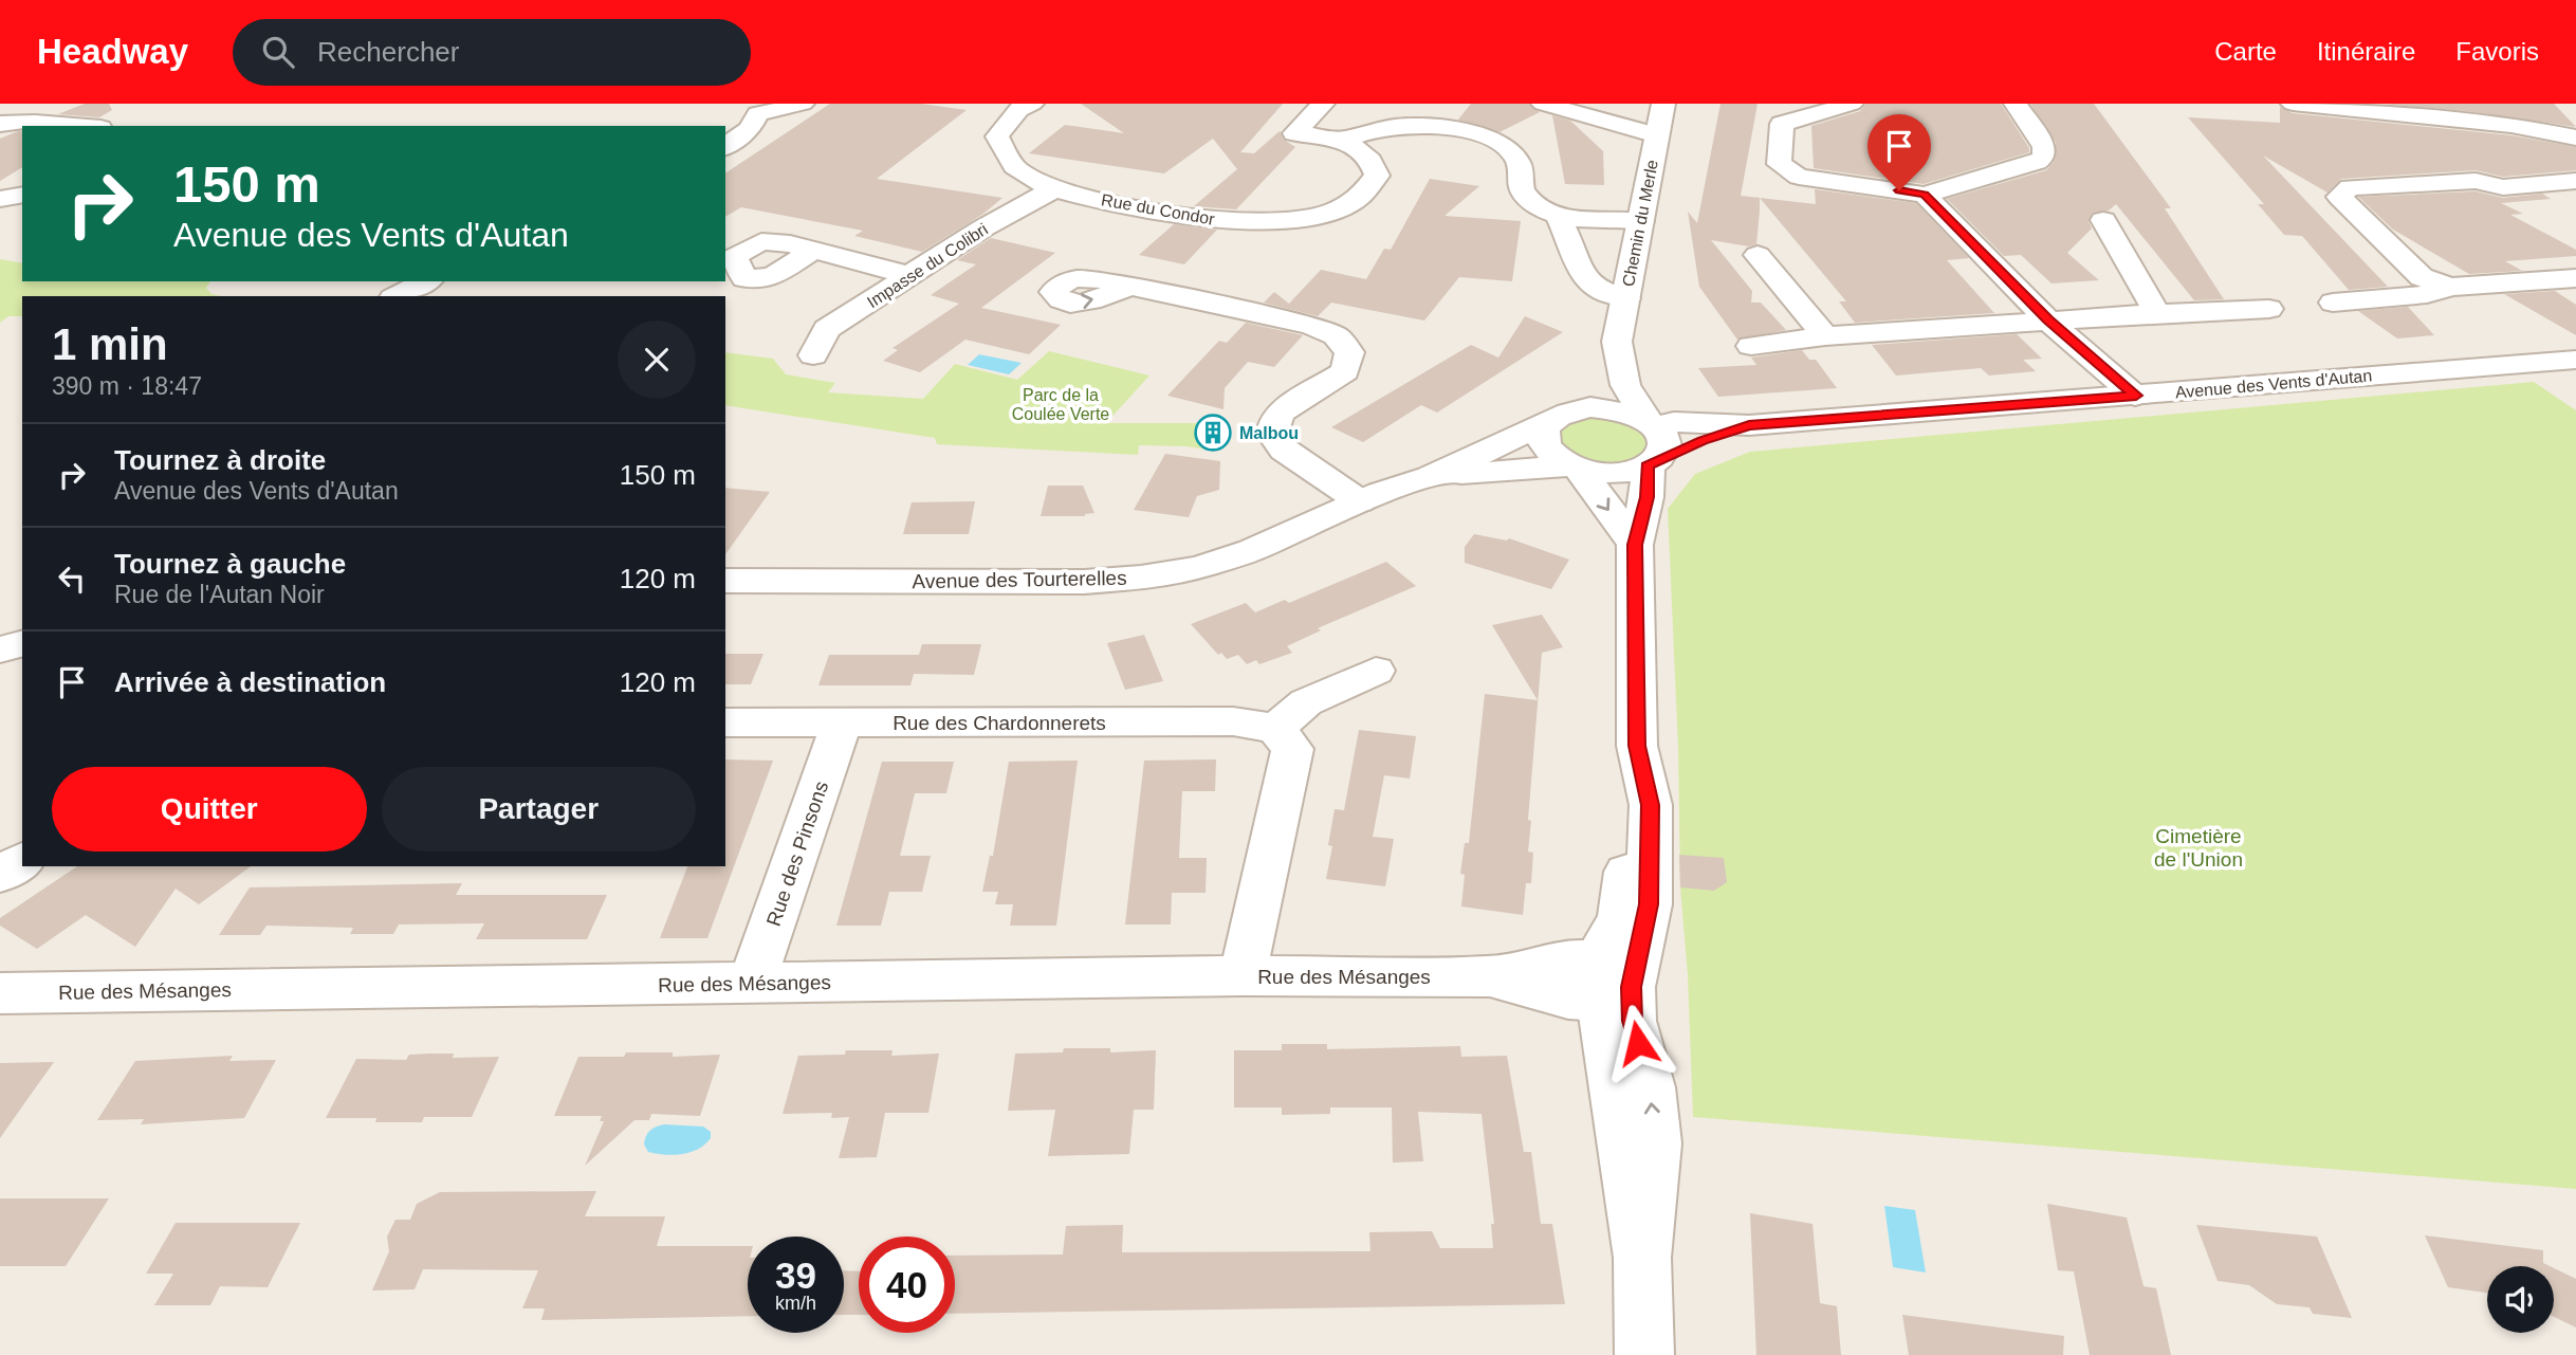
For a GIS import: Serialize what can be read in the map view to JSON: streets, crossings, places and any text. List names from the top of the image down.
{
  "streets": {
    "street": [
      "Rue du Condor",
      "Chemin du Merle",
      "Impasse du Colibri",
      "Avenue des Vents d'Autan",
      "Avenue des Tourterelles",
      "Rue des Chardonnerets",
      "Rue des Pinsons",
      "Rue des Mésanges"
    ]
  },
  "crossings": [
    ["Rue du Condor", "Impasse du Colibri"],
    ["Chemin du Merle", "Avenue des Vents d'Autan"],
    ["Chemin du Merle", "Avenue des Tourterelles"],
    ["Avenue des Vents d'Autan", "Avenue des Tourterelles"],
    ["Rue des Chardonnerets", "Rue des Pinsons"],
    ["Rue des Pinsons", "Rue des Mésanges"]
  ],
  "parks": ["Parc de la Coulée Verte", "Cimetière de l'Union"],
  "places": {
    "building": ["Malbou"]
  },
  "page": {
    "header": "Headway",
    "search": "Rechercher",
    "nav": ["Carte", "Itinéraire", "Favoris"],
    "turn": ["150 m", "Avenue des Vents d'Autan"],
    "heading": ["1 min", "390 m · 18:47"],
    "list": [
      {
        "name": "Tournez à droite",
        "note": "Avenue des Vents d'Autan",
        "value": "150 m"
      },
      {
        "name": "Tournez à gauche",
        "note": "Rue de l'Autan Noir",
        "value": "120 m"
      },
      {
        "name": "Arrivée à destination",
        "value": "120 m"
      }
    ],
    "buttons": ["Quitter", "Partager"],
    "speed": "39 km/h",
    "limit": "40"
  }
}
